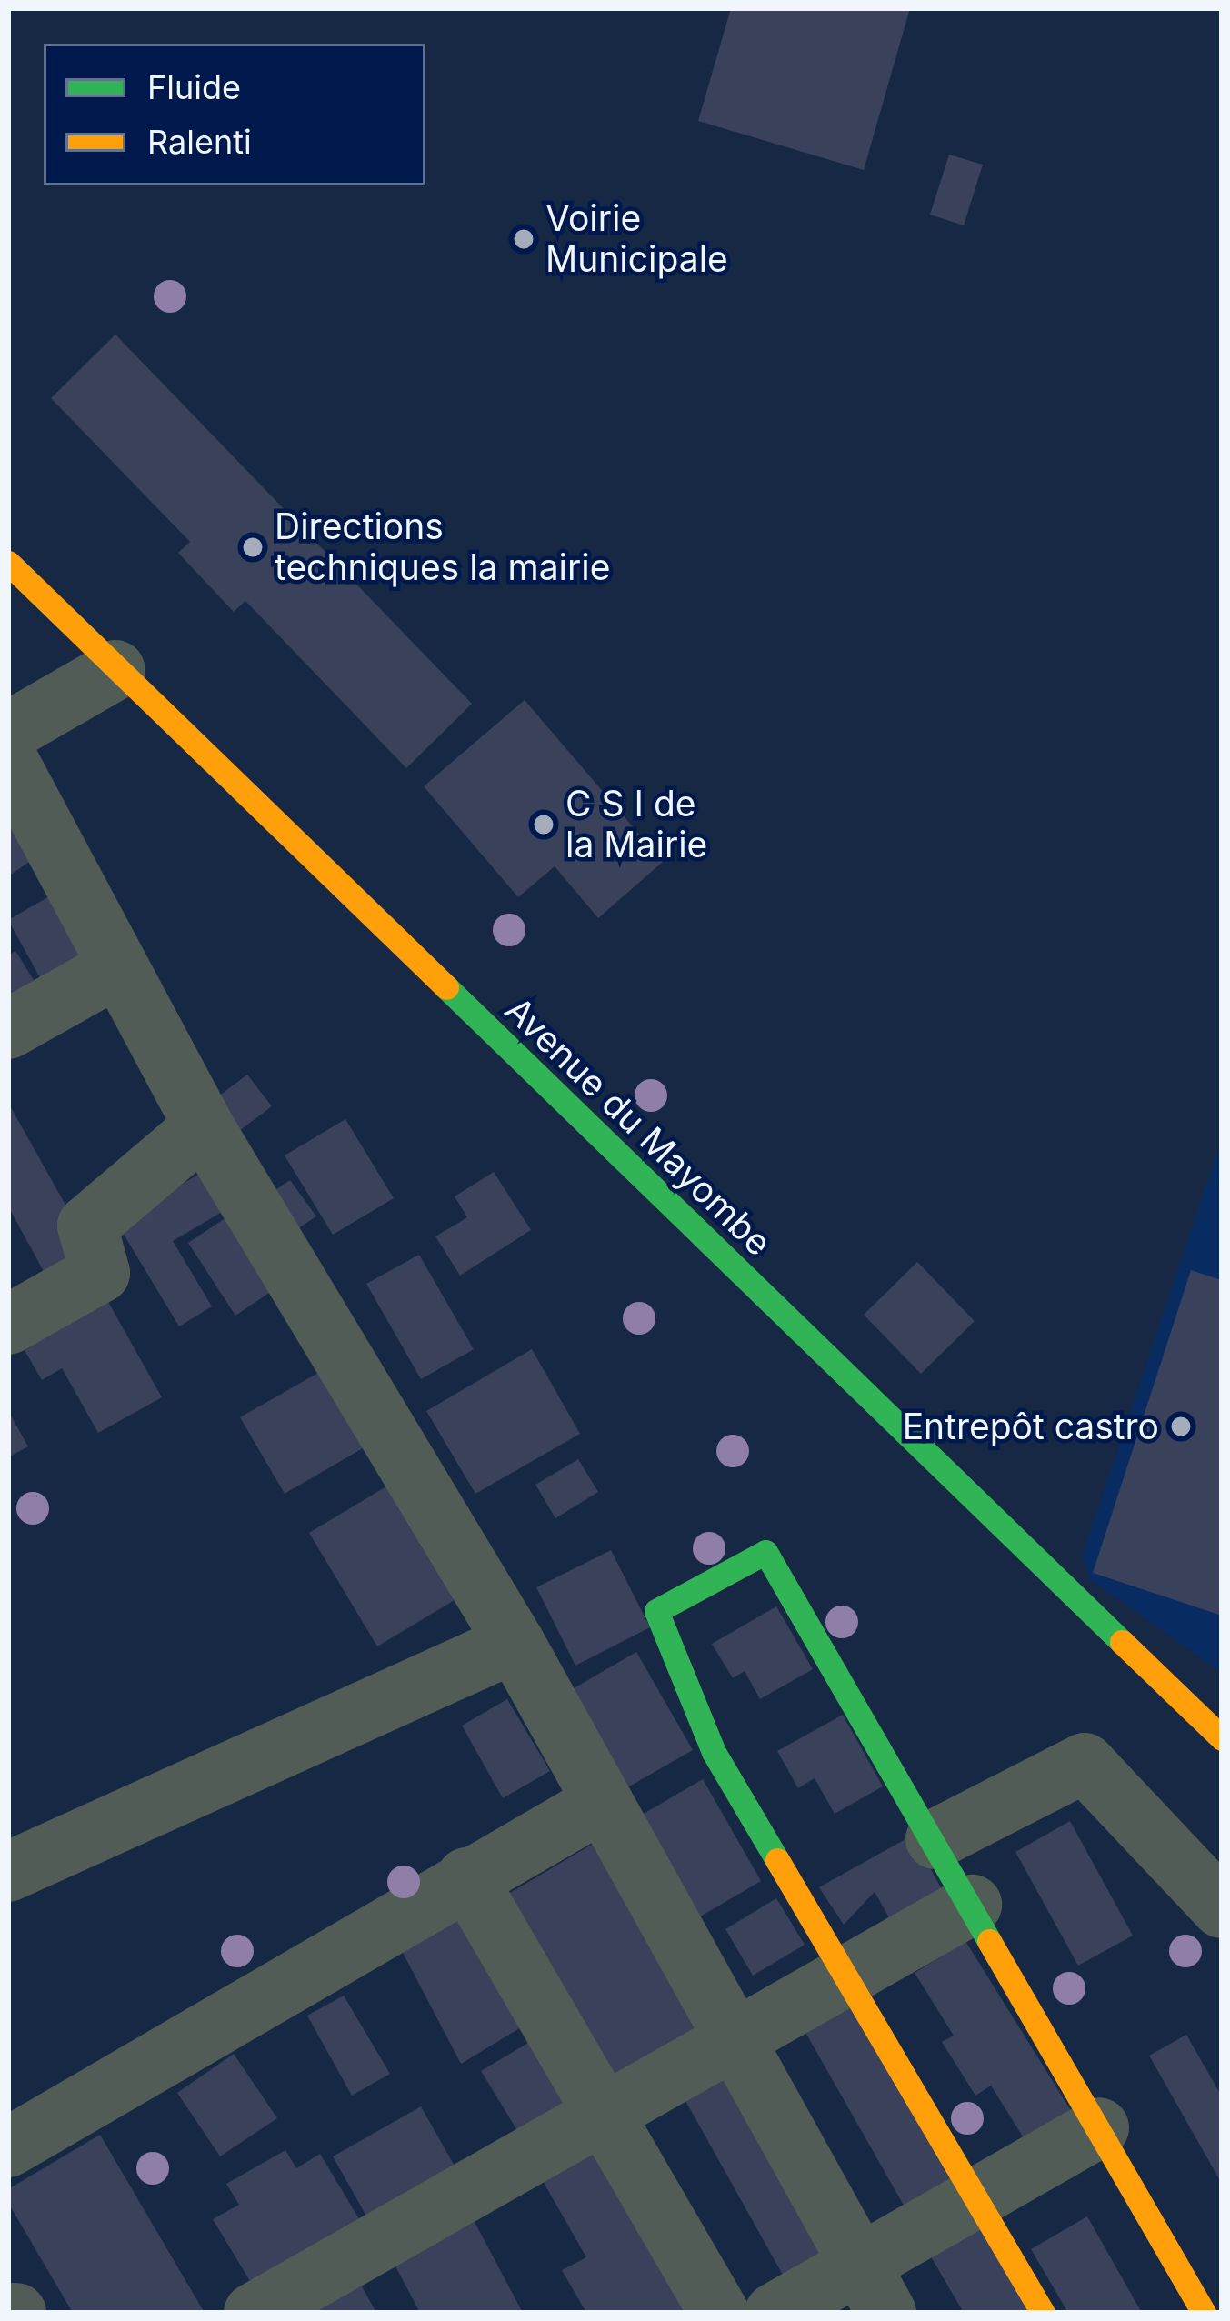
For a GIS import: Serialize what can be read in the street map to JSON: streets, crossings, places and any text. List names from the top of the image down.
{
  "streets": {
    "street": ["Avenue du Mayombe"]
  },
  "places": [
    "Voirie Municipale",
    "Directions techniques la mairie",
    "C S I de la Mairie",
    "Entrepôt castro"
  ],
  "legend": ["Fluide", "Ralenti"]
}
